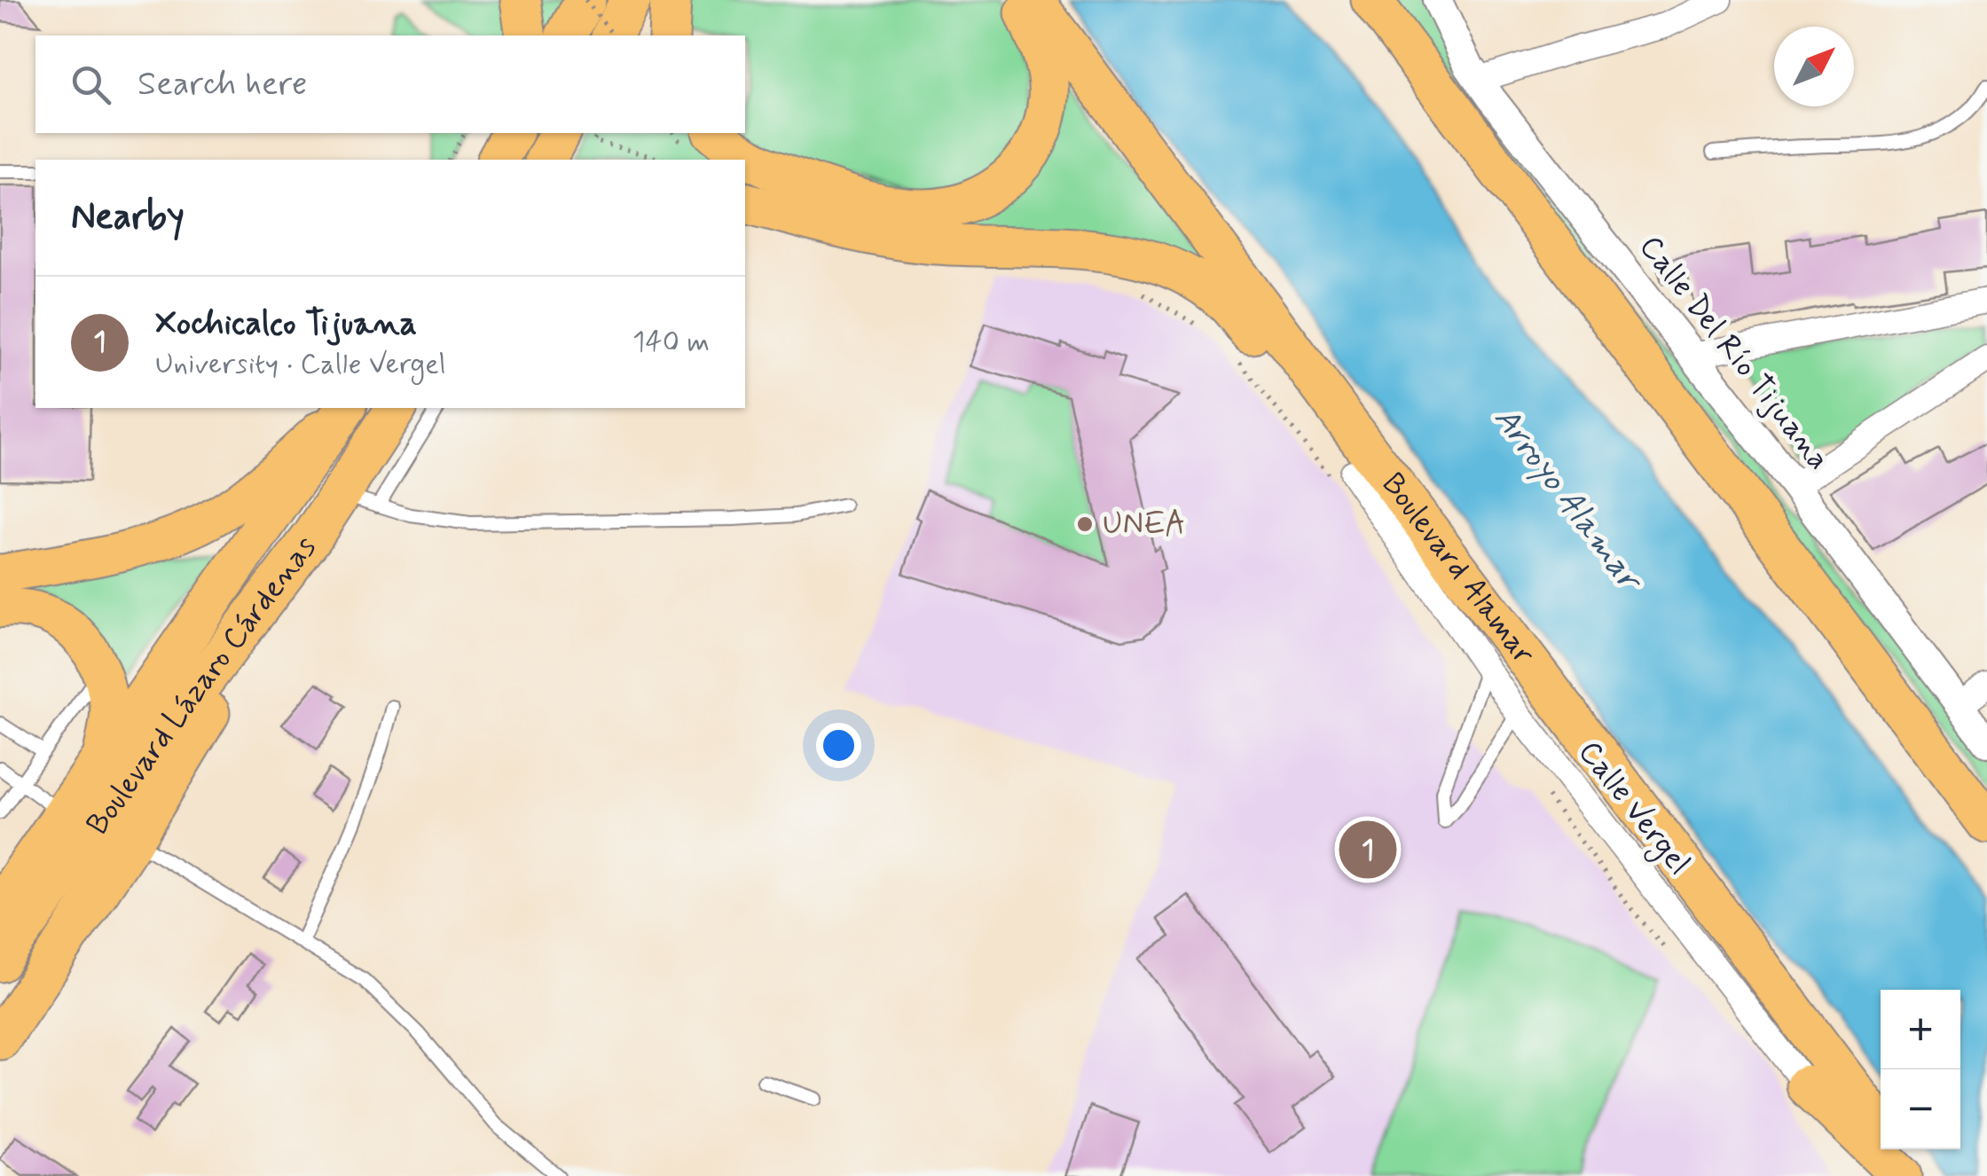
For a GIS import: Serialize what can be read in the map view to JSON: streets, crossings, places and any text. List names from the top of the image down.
{
  "streets": {
    "highway": ["Boulevard Alamar", "Boulevard Lázaro Cárdenas"],
    "street": ["Calle Del Río Tijuana", "Calle Vergel"]
  },
  "water": ["Arroyo Alamar"],
  "places": ["UNEA"],
  "north": "top right",
  "page": {
    "search": "Search here",
    "heading": "Nearby",
    "list": [
      {
        "mark": "1",
        "name": "Xochicalco Tijuana",
        "note": "University · Calle Vergel",
        "value": "140 m"
      }
    ],
    "pins": "1",
    "map_buttons": ["+", "−"]
  }
}
